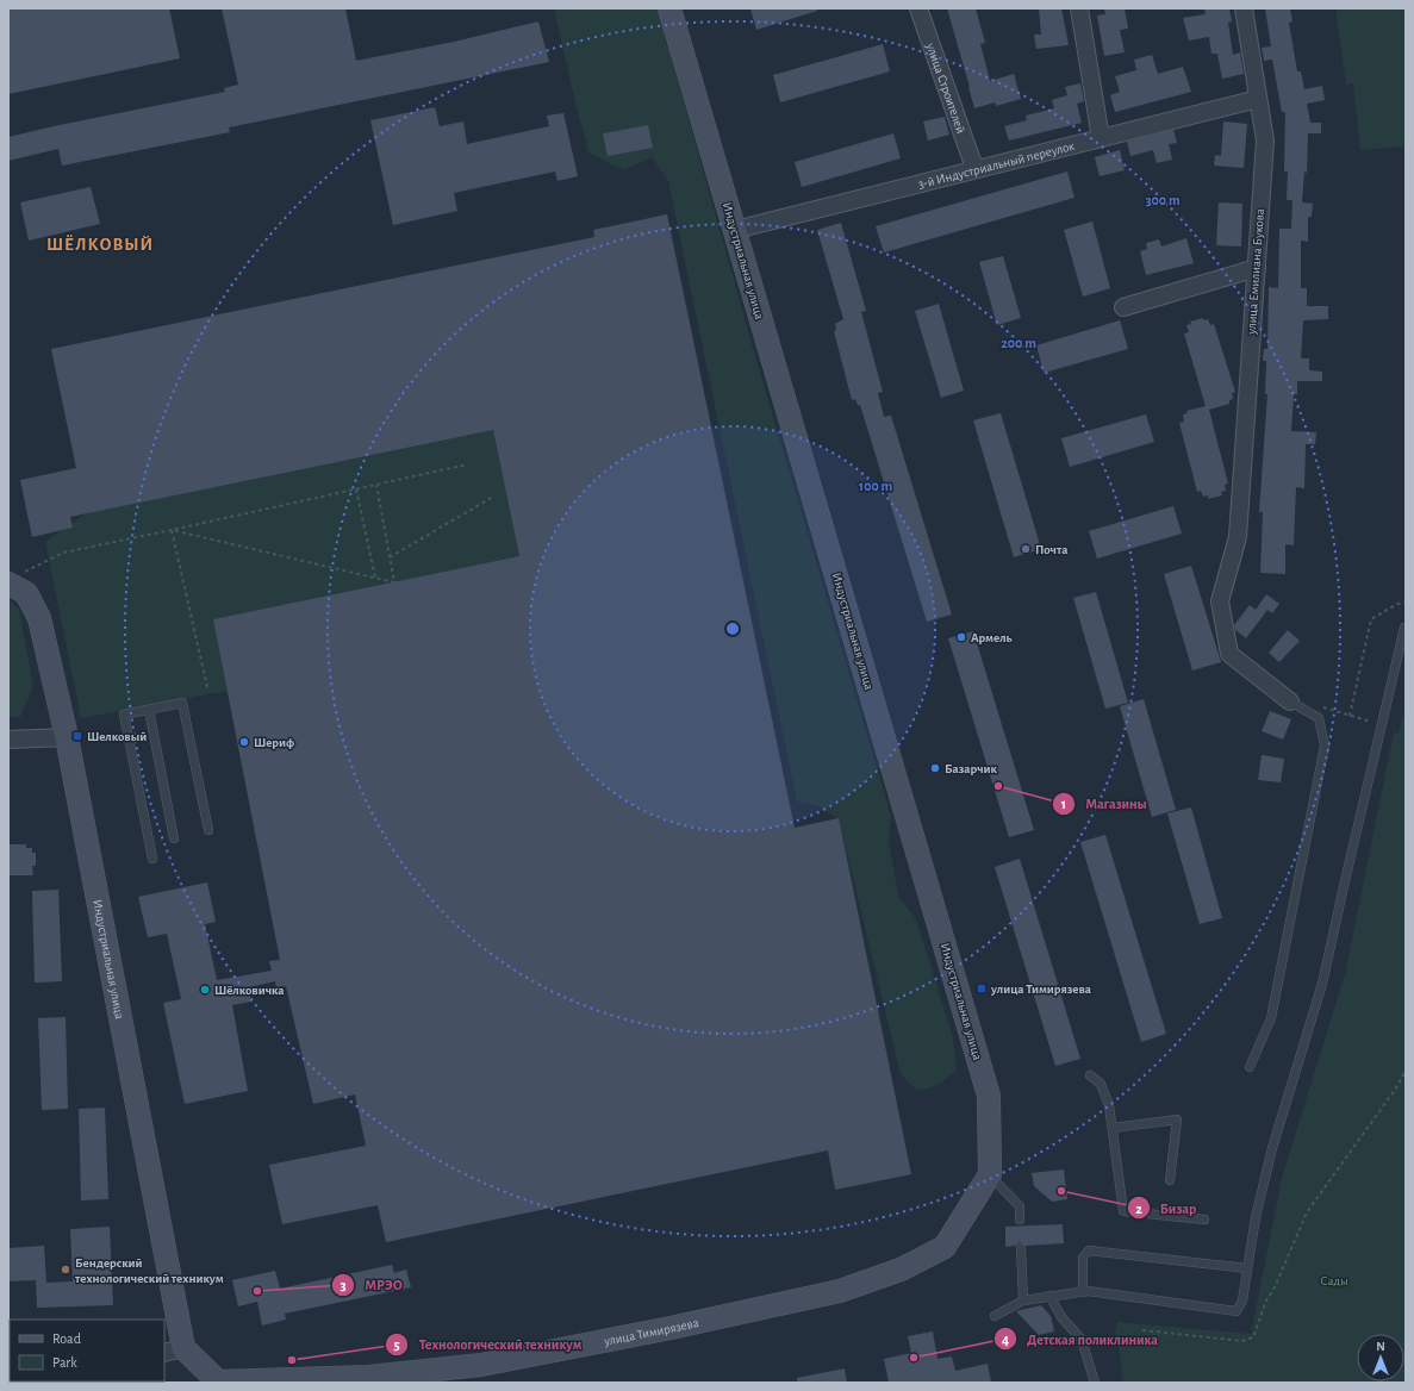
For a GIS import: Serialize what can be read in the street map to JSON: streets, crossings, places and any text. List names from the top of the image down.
{
  "streets": {
    "street": [
      "улица Строителей",
      "3-й Индустриальный переулок",
      "Индустриальная улица",
      "улица Емилиана Букова",
      "улица Тимирязева"
    ]
  },
  "crossings": [
    ["улица Строителей", "3-й Индустриальный переулок"],
    ["3-й Индустриальный переулок", "Индустриальная улица"],
    ["3-й Индустриальный переулок", "улица Емилиана Букова"],
    ["Индустриальная улица", "улица Тимирязева"]
  ],
  "districts": ["ШЁЛКОВЫЙ"],
  "parks": ["Сады"],
  "places": {
    "other": [
      "Почта",
      "Армель",
      "Шериф",
      "Базарчик",
      "Магазины",
      "Шёлковичка",
      "Бизар",
      "Бендерский технологический техникум",
      "МРЭО",
      "Детская поликлиника",
      "Технологический техникум"
    ],
    "transit": ["Шелковый", "улица Тимирязева"]
  },
  "legend": ["Road", "Park"],
  "north": "top",
  "rings": ["300 m", "200 m", "100 m"]
}
